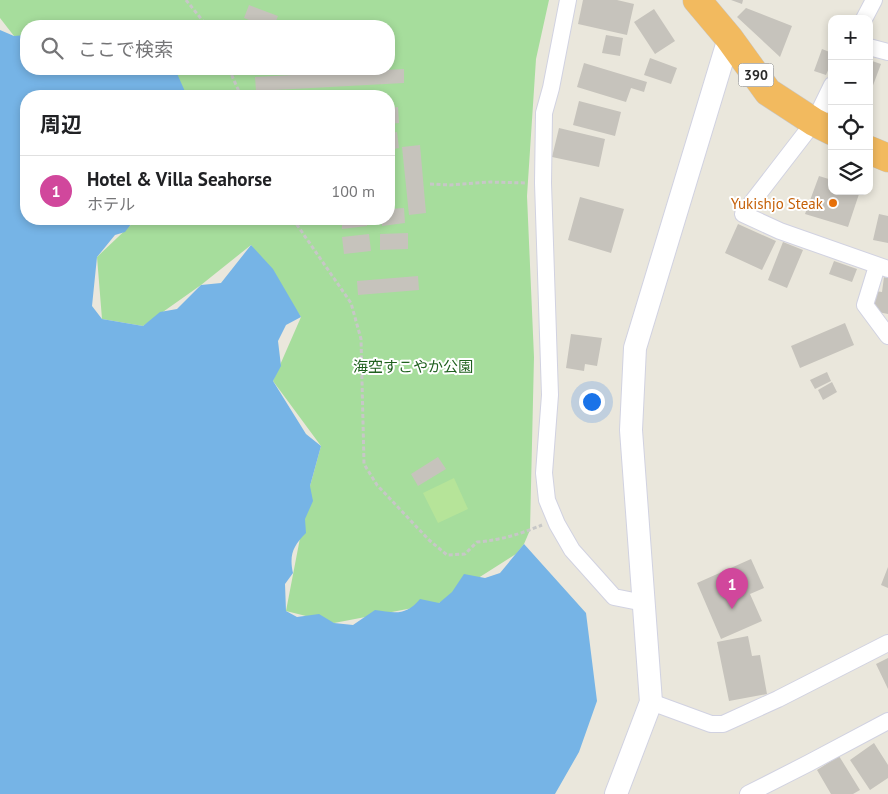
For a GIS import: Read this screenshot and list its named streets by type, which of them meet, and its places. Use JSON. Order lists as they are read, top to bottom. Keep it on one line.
{"streets":{"highway":["390"]},"parks":["海空すこやか公園"],"places":["Yukishjo Steak"],"page":{"map_buttons":["+","−"],"search":"ここで検索","heading":"周辺","list":[{"mark":"1","name":"Hotel & Villa Seahorse","note":"ホテル","value":"100 m"}],"pins":"1"}}
